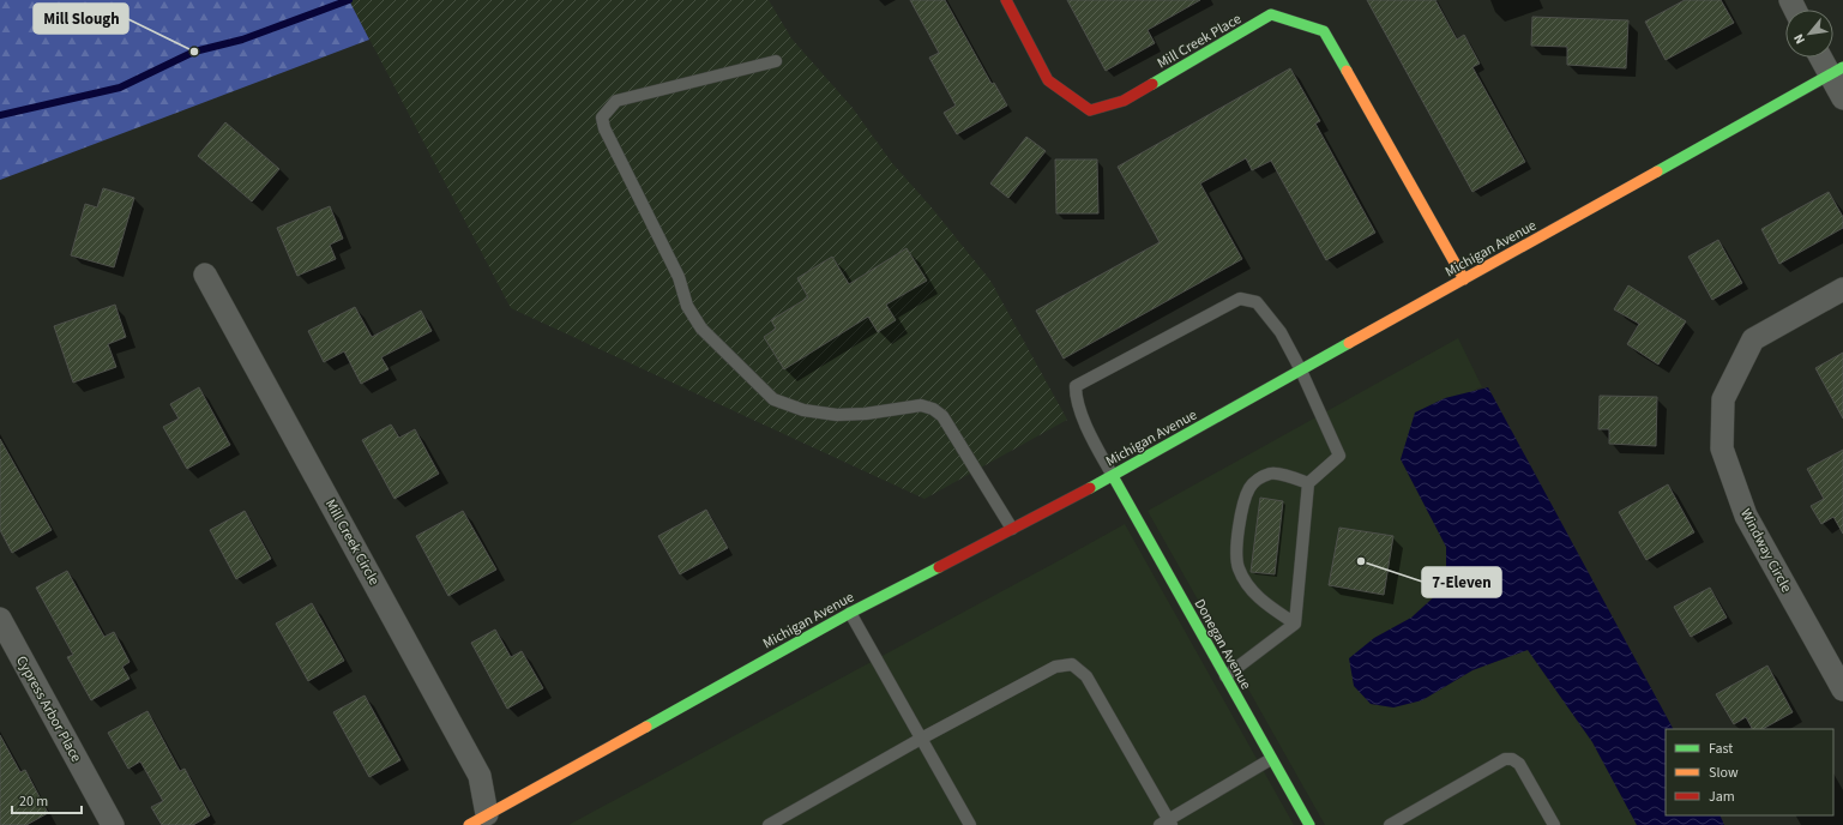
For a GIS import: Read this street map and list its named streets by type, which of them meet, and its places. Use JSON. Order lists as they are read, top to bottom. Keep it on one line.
{"streets":{"main road":["Mill Creek Place","Michigan Avenue","Donegan Avenue"],"street":["Mill Creek Circle","Windway Circle","Cypress Arbor Place"]},"crossings":[["Mill Creek Place","Michigan Avenue"],["Michigan Avenue","Mill Creek Circle"],["Michigan Avenue","Donegan Avenue"]],"places":["Mill Slough","7-Eleven"],"legend":["Fast","Slow","Jam"],"scale_bar":"20 m","north":"bottom left"}
